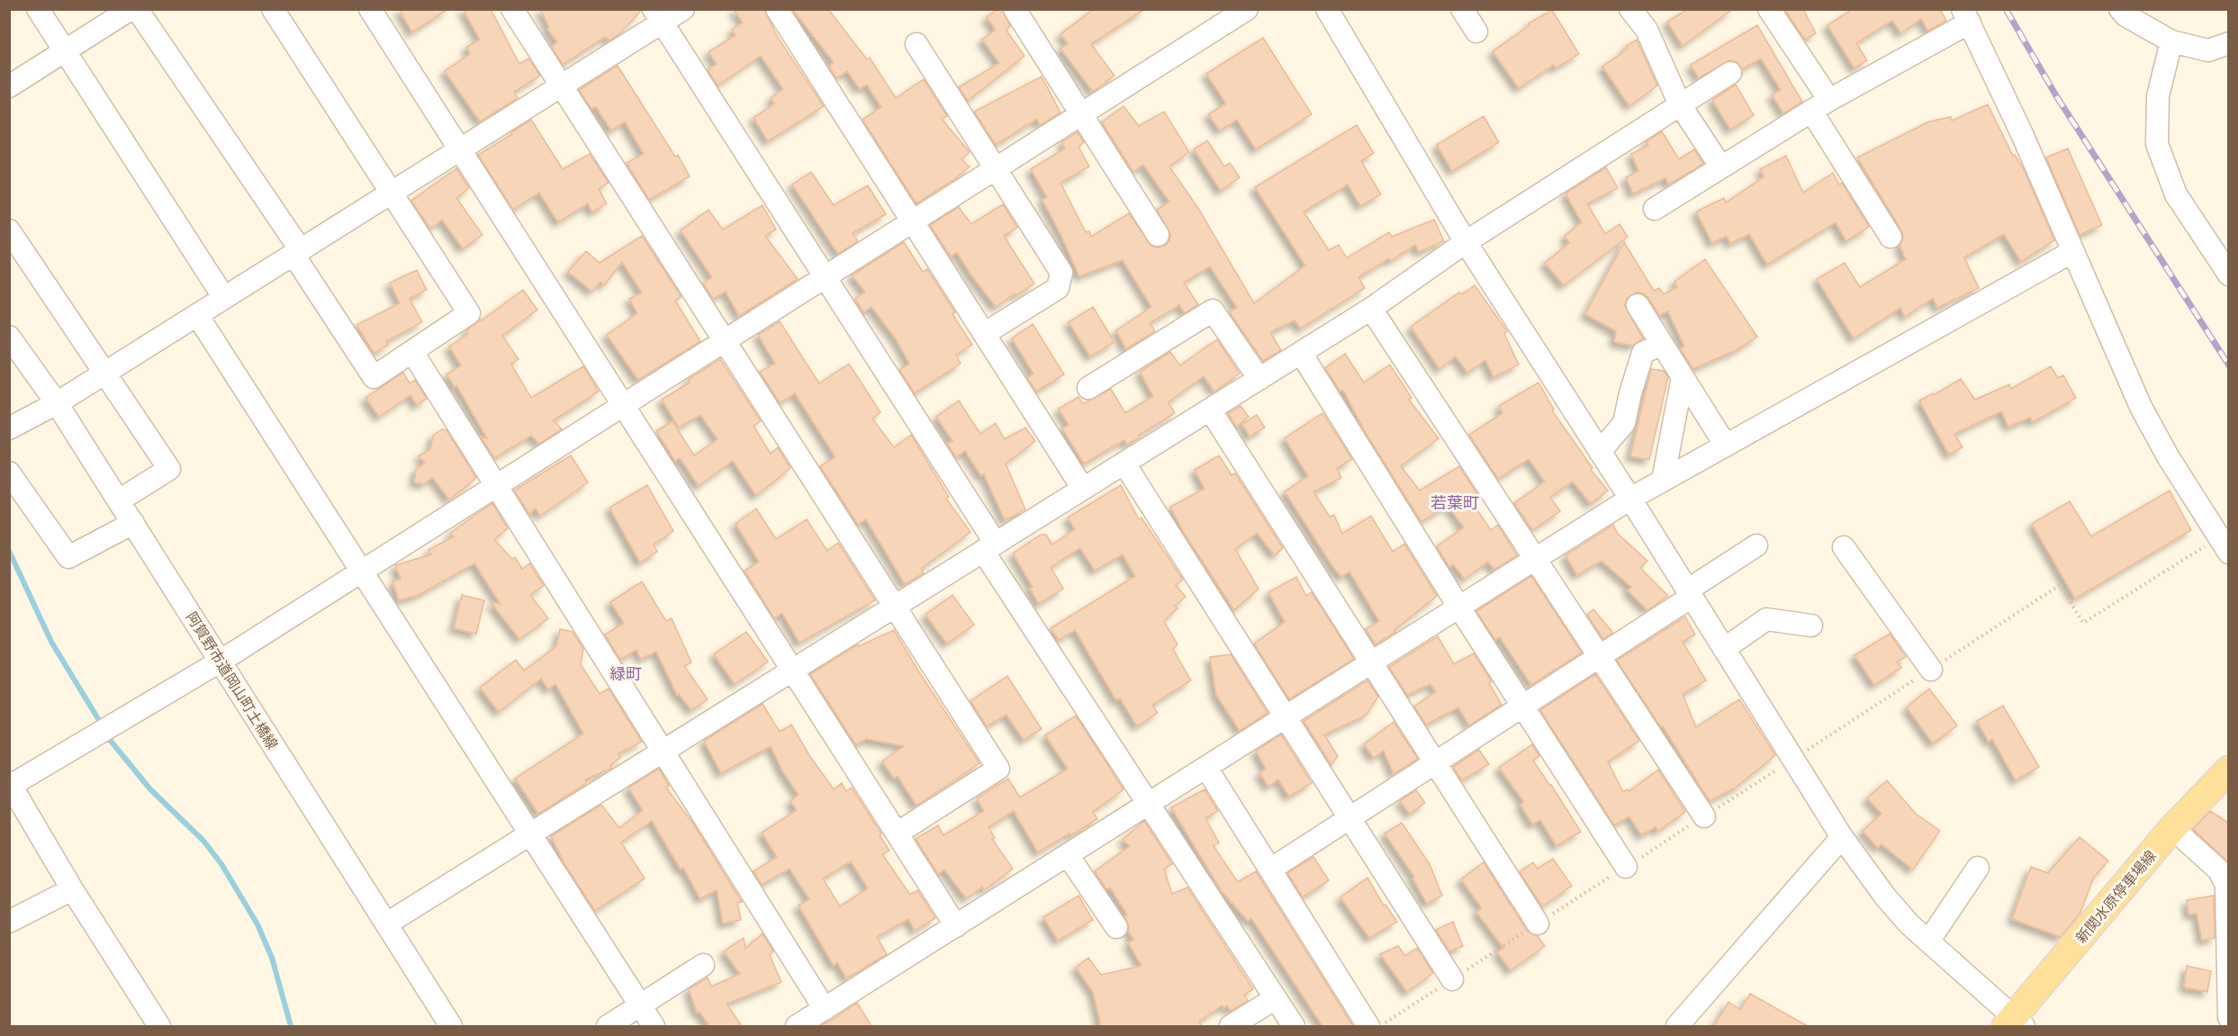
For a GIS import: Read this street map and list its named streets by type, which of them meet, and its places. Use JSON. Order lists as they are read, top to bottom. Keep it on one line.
{"streets":{"main road":["新関水原停車場線"],"street":["阿賀野市道岡山町土橋線"]},"districts":["若葉町","緑町"]}
